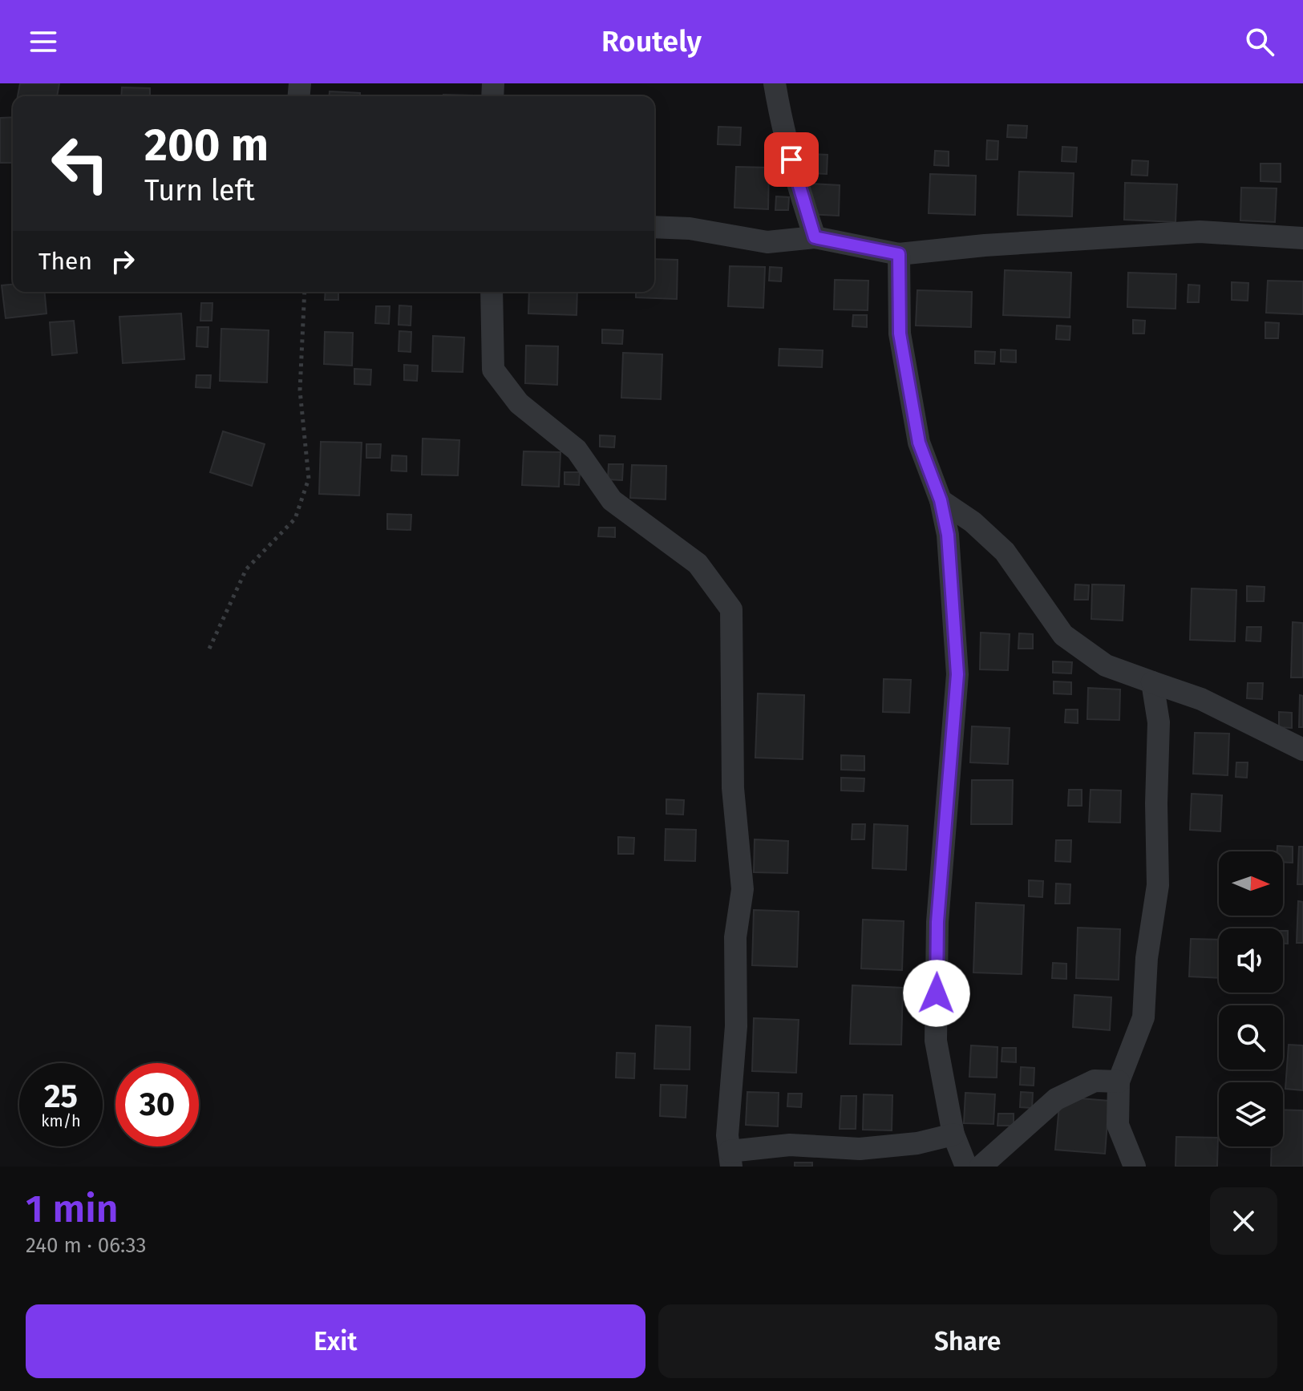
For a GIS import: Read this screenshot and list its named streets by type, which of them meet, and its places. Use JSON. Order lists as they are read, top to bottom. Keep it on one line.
{"north":"right","page":{"header":"Routely","turn":["200 m","Turn left"],"then":"Then","speed":"25 km/h","limit":"30","heading":["1 min","240 m · 06:33"],"buttons":["Exit","Share"]}}
